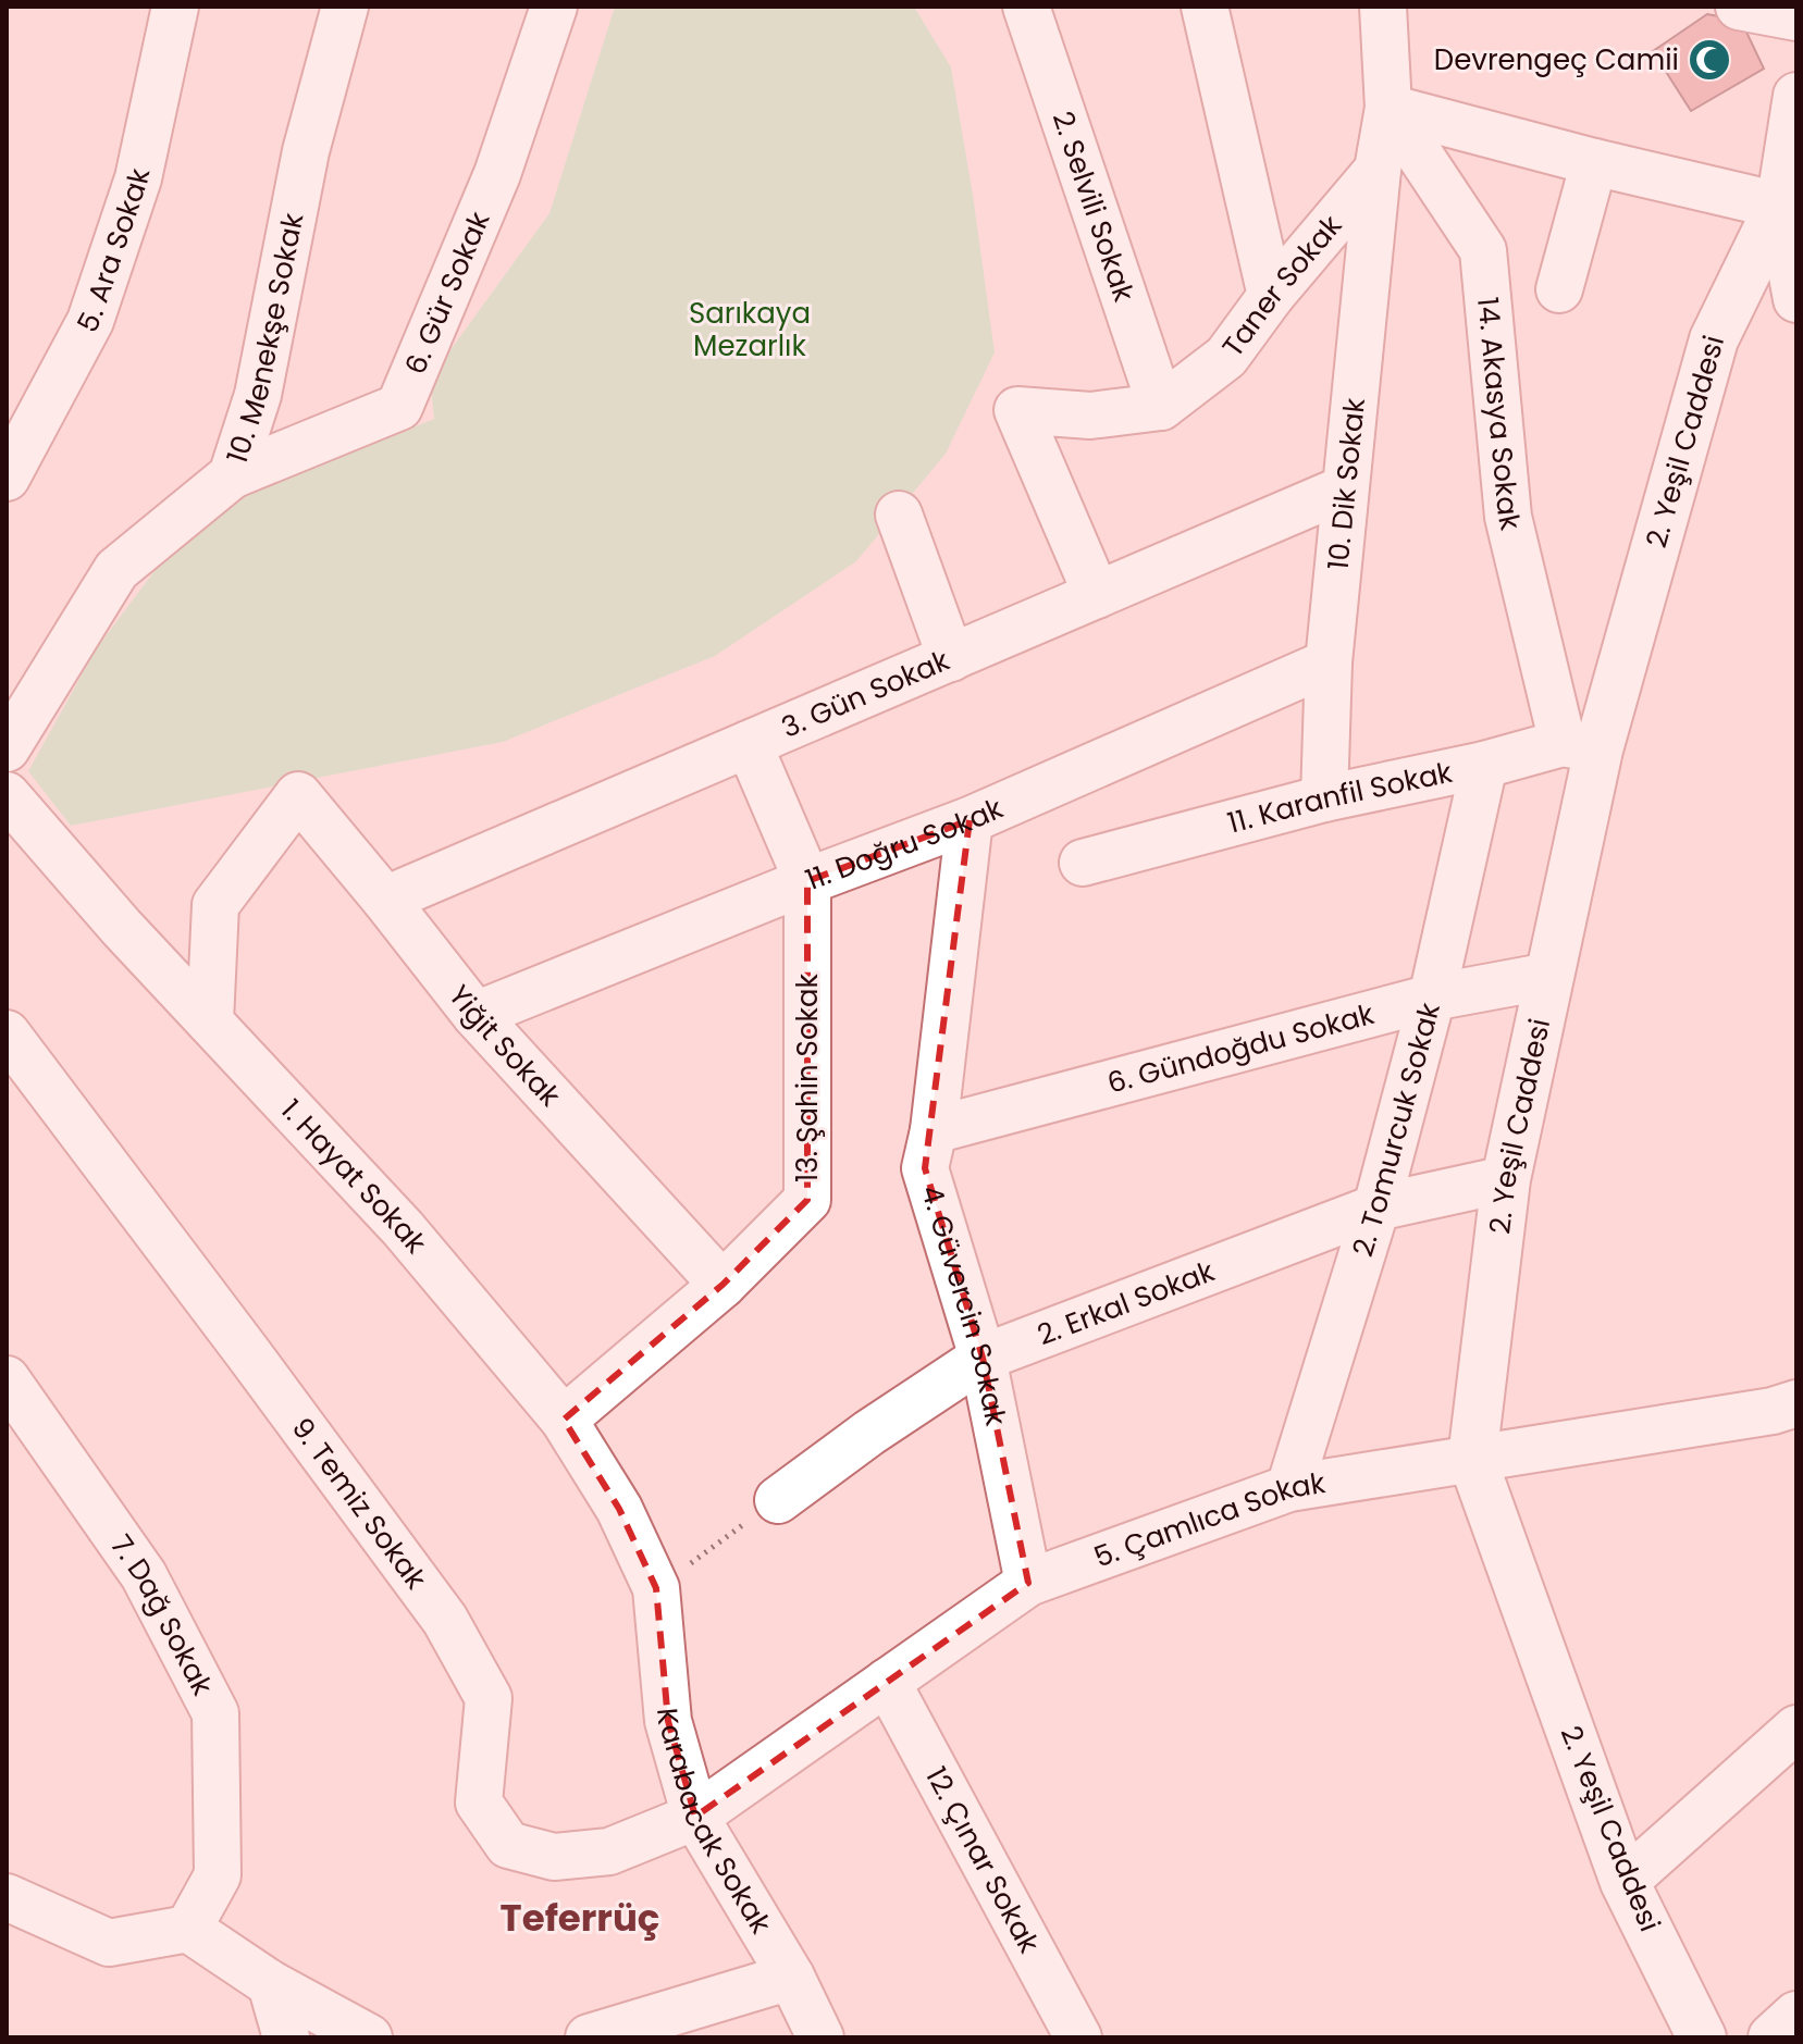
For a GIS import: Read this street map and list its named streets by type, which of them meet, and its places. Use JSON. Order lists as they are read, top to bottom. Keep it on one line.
{"streets":{"main road":["2. Yeşil Caddesi"],"street":["2. Selvili Sokak","5. Ara Sokak","Taner Sokak","6. Gür Sokak","10. Menekşe Sokak","14. Akasya Sokak","10. Dik Sokak","3. Gün Sokak","11. Karanfil Sokak","11. Doğru Sokak","Yiğit Sokak","6. Gündoğdu Sokak","13. Şahin Sokak","2. Tomurcuk Sokak","1. Hayat Sokak","2. Erkal Sokak","4. Güvercin Sokak","9. Temiz Sokak","5. Çamlıca Sokak","7. Dağ Sokak","Karabacak Sokak","12. Çınar Sokak"]},"crossings":[["2. Selvili Sokak","Taner Sokak"],["Taner Sokak","10. Dik Sokak"],["6. Gür Sokak","10. Menekşe Sokak"],["14. Akasya Sokak","2. Yeşil Caddesi"],["14. Akasya Sokak","11. Karanfil Sokak"],["2. Yeşil Caddesi","11. Karanfil Sokak"],["2. Yeşil Caddesi","6. Gündoğdu Sokak"],["2. Yeşil Caddesi","2. Erkal Sokak"],["2. Yeşil Caddesi","5. Çamlıca Sokak"],["10. Dik Sokak","3. Gün Sokak"],["10. Dik Sokak","11. Karanfil Sokak"],["10. Dik Sokak","11. Doğru Sokak"],["3. Gün Sokak","Yiğit Sokak"],["3. Gün Sokak","13. Şahin Sokak"],["11. Karanfil Sokak","2. Tomurcuk Sokak"],["11. Doğru Sokak","Yiğit Sokak"],["11. Doğru Sokak","13. Şahin Sokak"],["11. Doğru Sokak","4. Güvercin Sokak"],["Yiğit Sokak","13. Şahin Sokak"],["Yiğit Sokak","1. Hayat Sokak"],["6. Gündoğdu Sokak","2. Tomurcuk Sokak"],["6. Gündoğdu Sokak","4. Güvercin Sokak"],["13. Şahin Sokak","1. Hayat Sokak"],["2. Tomurcuk Sokak","2. Erkal Sokak"],["2. Tomurcuk Sokak","5. Çamlıca Sokak"],["1. Hayat Sokak","Karabacak Sokak"],["2. Erkal Sokak","4. Güvercin Sokak"],["4. Güvercin Sokak","5. Çamlıca Sokak"],["9. Temiz Sokak","5. Çamlıca Sokak"],["9. Temiz Sokak","Karabacak Sokak"],["5. Çamlıca Sokak","Karabacak Sokak"],["5. Çamlıca Sokak","12. Çınar Sokak"]],"districts":["Teferrüç"],"parks":["Sarıkaya Mezarlık"],"places":{"mosque":["Devrengeç Camii"]}}
